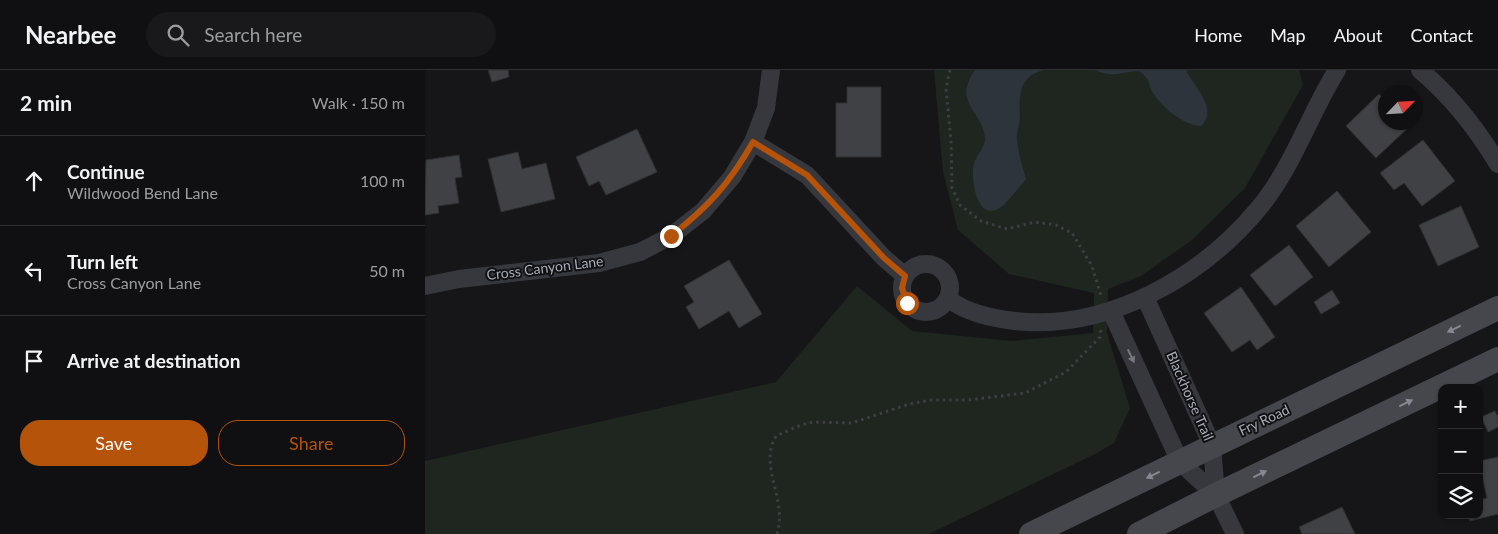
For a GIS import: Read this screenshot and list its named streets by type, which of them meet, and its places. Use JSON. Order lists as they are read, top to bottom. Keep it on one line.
{"streets":{"main road":["Fry Road"],"street":["Cross Canyon Lane","Blackhorse Trail"]},"crossings":[["Blackhorse Trail","Fry Road"]],"north":"top right","page":{"header":"Nearbee","search":"Search here","nav":["Home","Map","About","Contact"],"heading":["2 min","Walk · 150 m"],"list":[["Continue","Wildwood Bend Lane","100 m"],["Turn left","Cross Canyon Lane","50 m"],"Arrive at destination"],"map_buttons":["+","−"],"buttons":["Save","Share"]}}
